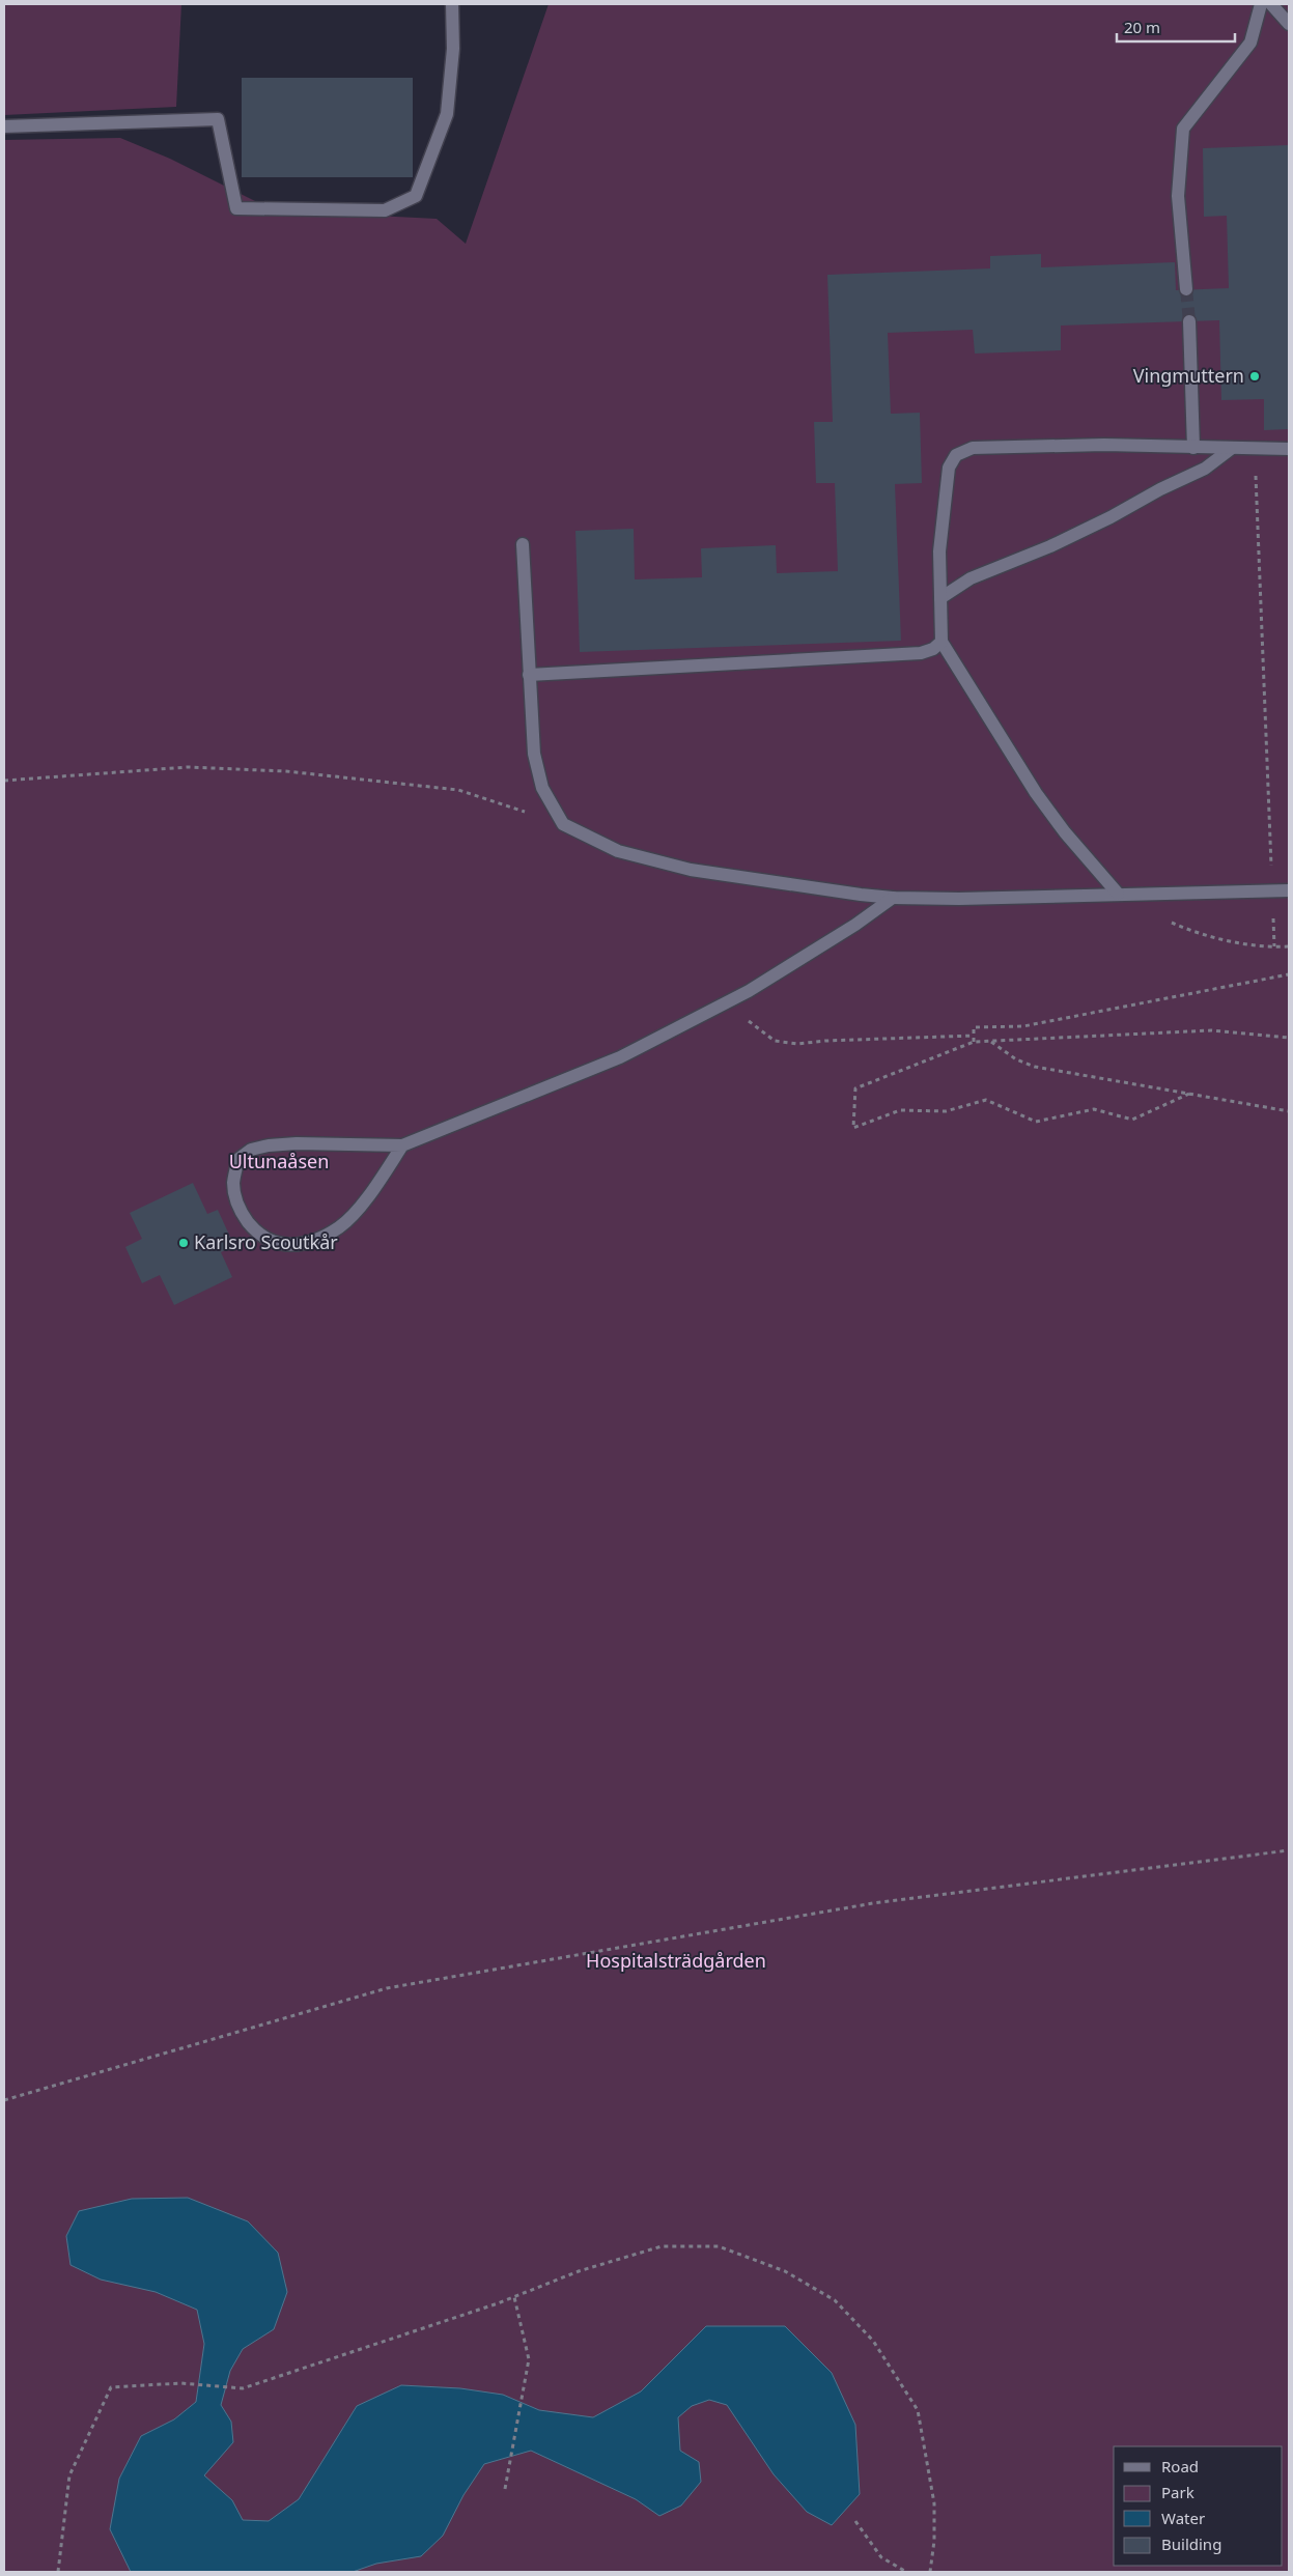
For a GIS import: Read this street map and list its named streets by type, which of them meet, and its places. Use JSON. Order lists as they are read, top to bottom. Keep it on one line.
{"parks":["Ultunaåsen","Hospitalsträdgården"],"places":["Vingmuttern","Karlsro Scoutkår"],"legend":["Road","Park","Water","Building"],"scale_bar":"20 m"}
